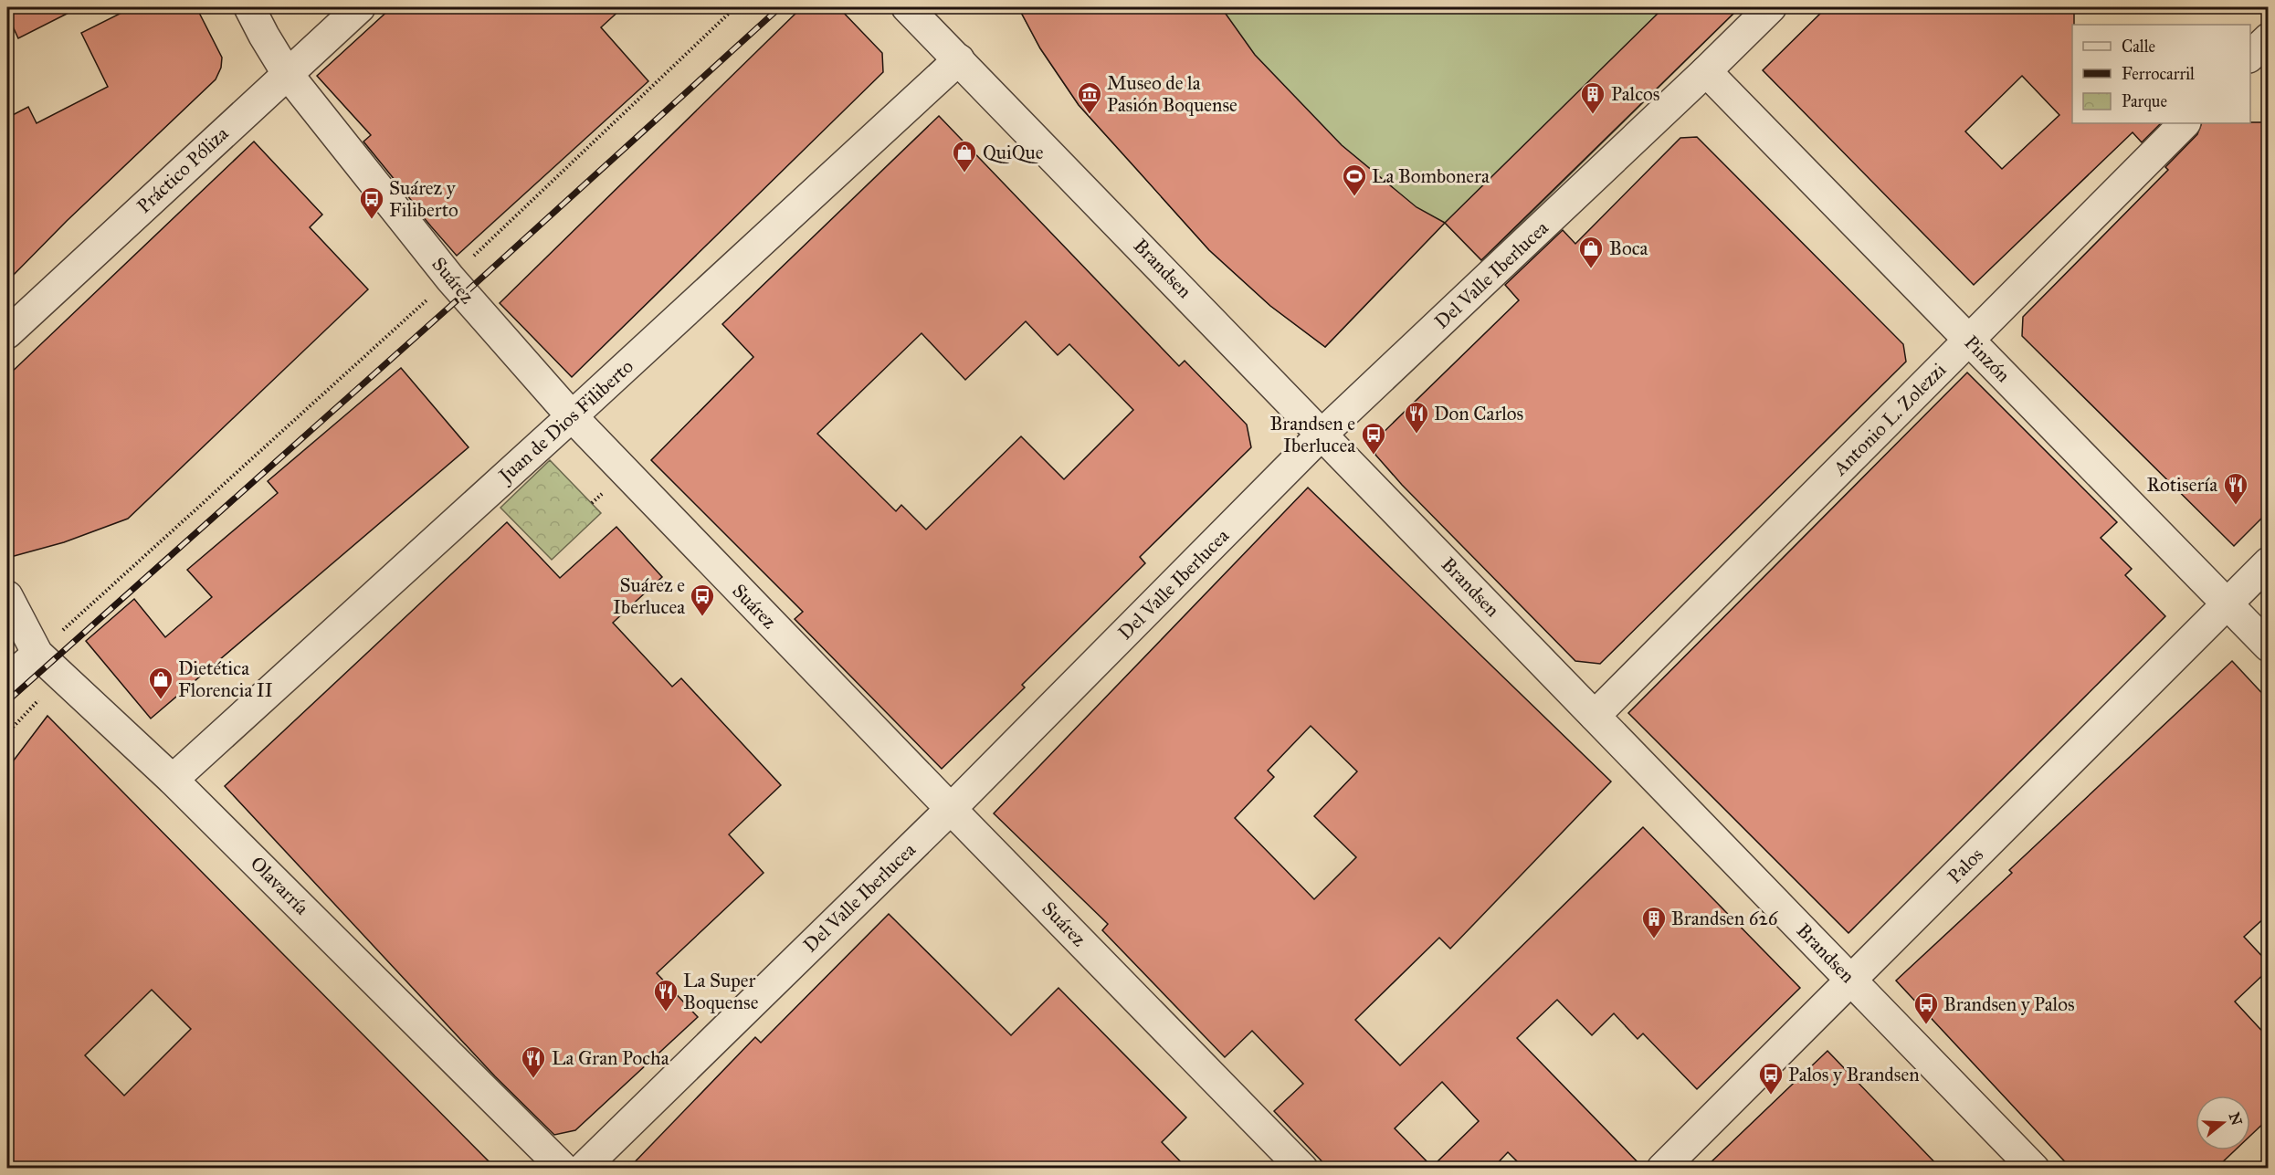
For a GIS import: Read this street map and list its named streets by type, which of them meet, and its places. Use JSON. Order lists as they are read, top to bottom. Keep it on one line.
{"streets":{"street":["Práctico Póliza","Brandsen","Del Valle Iberlucea","Suárez","Pinzón","Antonio L. Zolezzi","Juan de Dios Filiberto","Palos","Olavarría"]},"crossings":[["Práctico Póliza","Suárez"],["Brandsen","Del Valle Iberlucea"],["Brandsen","Antonio L. Zolezzi"],["Brandsen","Juan de Dios Filiberto"],["Brandsen","Palos"],["Del Valle Iberlucea","Suárez"],["Del Valle Iberlucea","Pinzón"],["Suárez","Juan de Dios Filiberto"],["Pinzón","Antonio L. Zolezzi"],["Pinzón","Palos"],["Juan de Dios Filiberto","Olavarría"]],"places":{"museum":["Museo de la Pasión Boquense"],"building":["Palcos","Brandsen 626"],"shop":["QuiQue","Boca","Dietética Florencia II"],"sports":["La Bombonera"],"bus stop":["Suárez y Filiberto","Brandsen e Iberlucea","Suárez e Iberlucea","Brandsen y Palos","Palos y Brandsen"],"restaurant":["Don Carlos","Rotisería","La Super Boquense","La Gran Pocha"]},"legend":["Calle","Ferrocarril","Parque"],"north":"right"}
